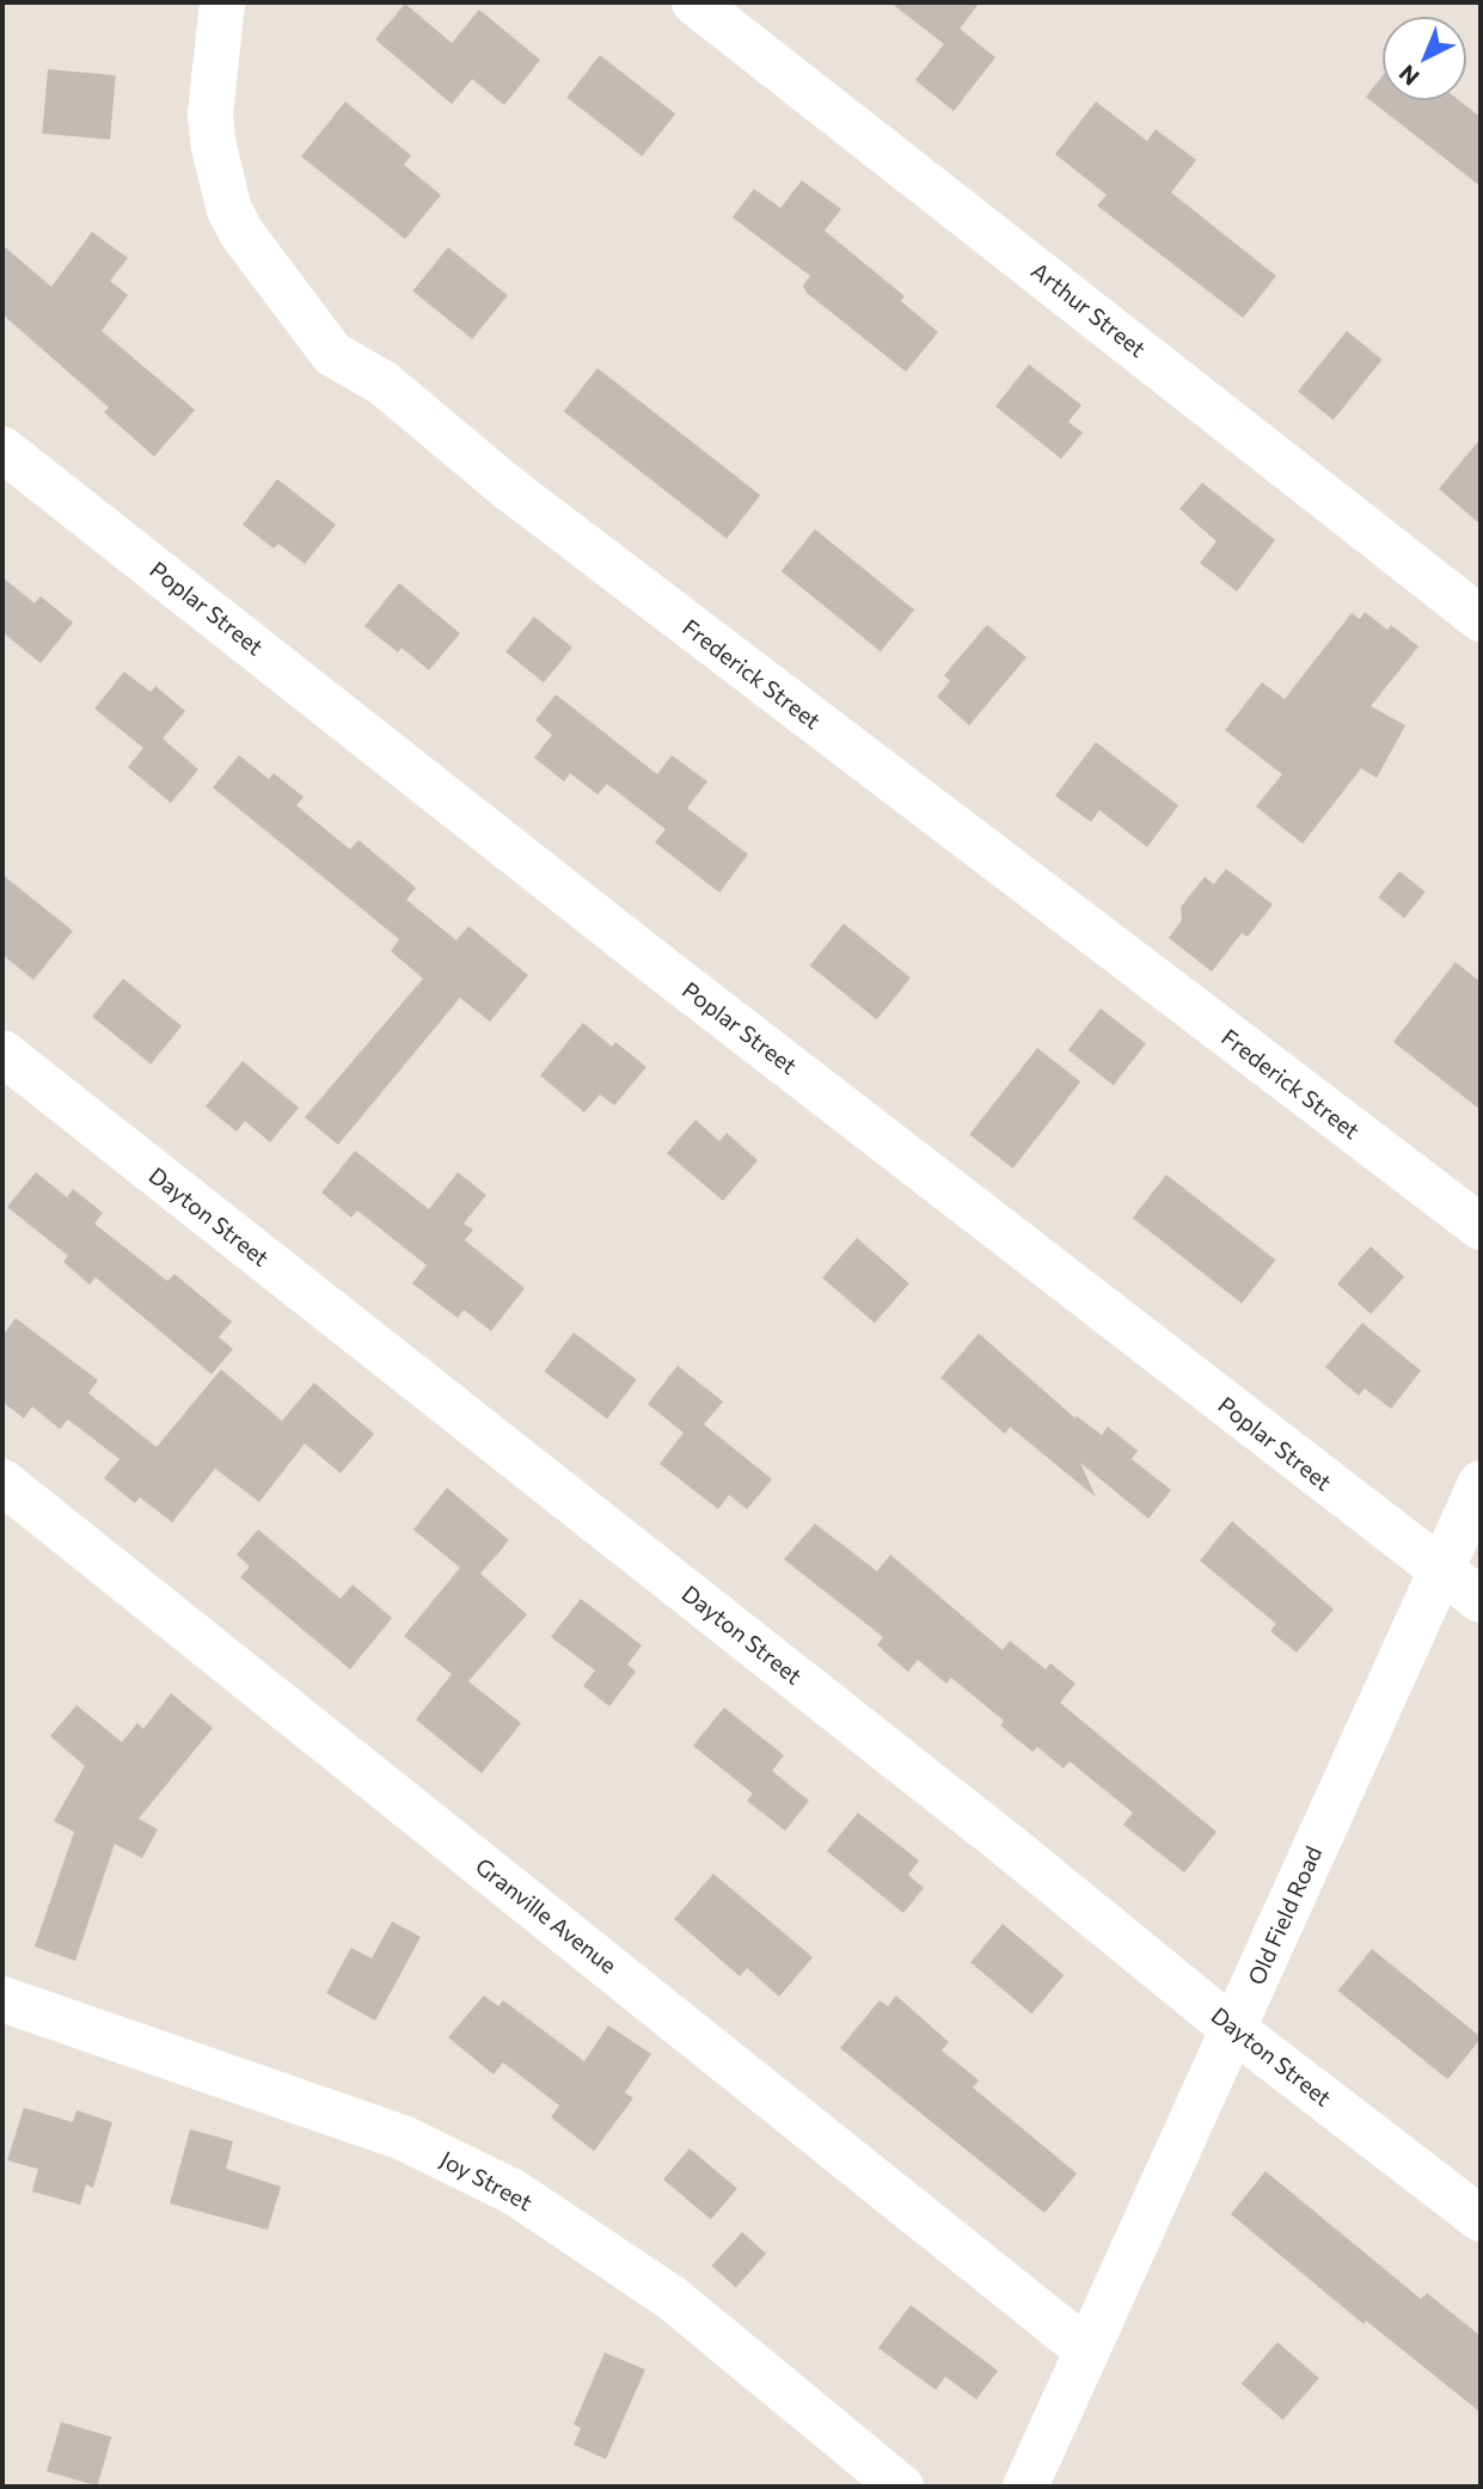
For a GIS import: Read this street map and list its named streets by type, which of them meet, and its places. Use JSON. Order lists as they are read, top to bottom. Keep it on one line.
{"streets":{"street":["Arthur Street","Poplar Street","Frederick Street","Dayton Street","Granville Avenue","Old Field Road","Joy Street"]},"crossings":[["Poplar Street","Old Field Road"],["Dayton Street","Old Field Road"],["Granville Avenue","Old Field Road"]],"north":"bottom left"}
